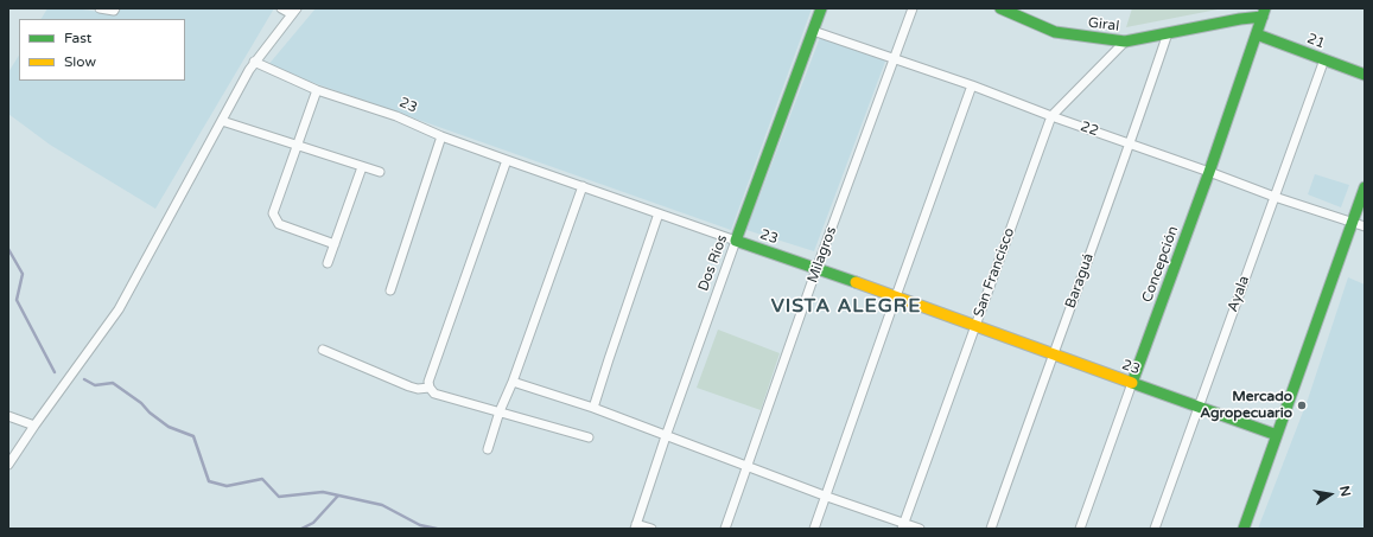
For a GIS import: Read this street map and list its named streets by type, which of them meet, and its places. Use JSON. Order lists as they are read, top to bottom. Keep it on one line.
{"streets":{"street":["Giral","21","23","22","Milagros","Dos Ríos","Concepción","San Francisco","Baraguá","Ayala"]},"crossings":[["Giral","Concepción"],["Giral","San Francisco"],["Giral","Baraguá"],["21","Concepción"],["21","Ayala"],["23","Milagros"],["23","Dos Ríos"],["23","Concepción"],["23","San Francisco"],["23","Baraguá"],["23","Ayala"],["22","Milagros"],["22","Dos Ríos"],["22","Concepción"],["22","San Francisco"],["22","Baraguá"],["22","Ayala"]],"districts":["VISTA ALEGRE"],"places":["Mercado Agropecuario"],"legend":["Fast","Slow"],"north":"right"}
